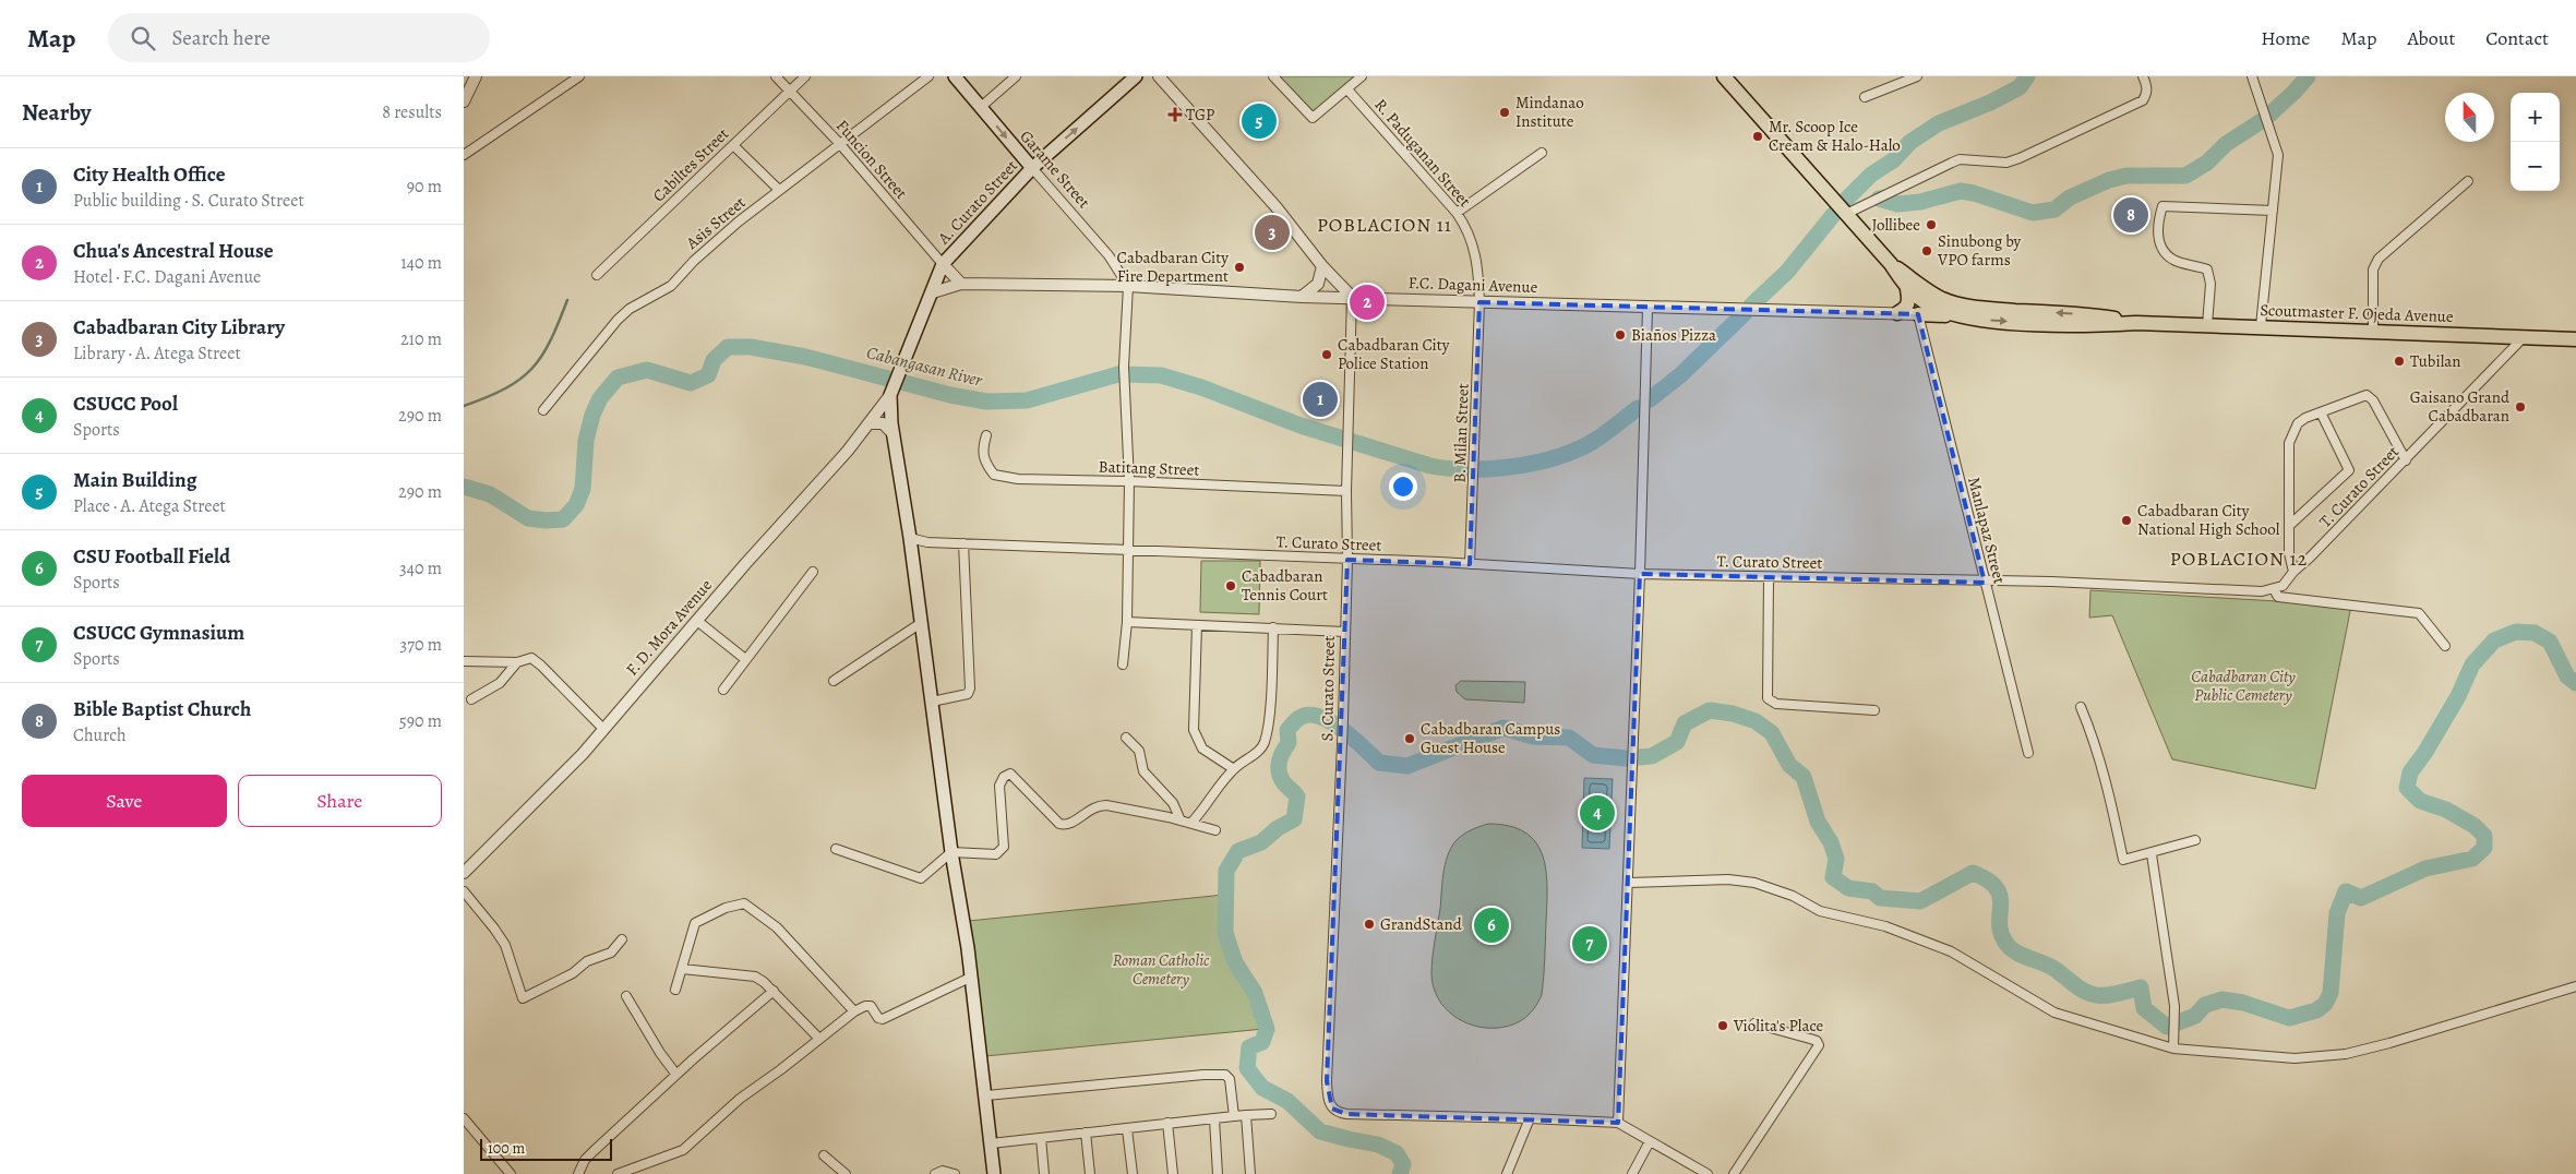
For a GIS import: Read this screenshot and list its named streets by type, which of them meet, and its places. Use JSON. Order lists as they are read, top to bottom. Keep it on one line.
{"streets":{"highway":["Scoutmaster F. Ojeda Avenue"],"main road":["Garame Street","A. Curato Street"],"street":["R. Paduganan Street","Funcion Street","Cabiltes Street","Asis Street","F.C. Dagani Avenue","B. Milan Street","Batitang Street","T. Curato Street","Manlapaz Street","F. D. Mora Avenue","S. Curato Street"]},"crossings":[["R. Paduganan Street","F.C. Dagani Avenue"],["R. Paduganan Street","B. Milan Street"],["Funcion Street","Cabiltes Street"],["Funcion Street","A. Curato Street"],["Funcion Street","Asis Street"],["Garame Street","A. Curato Street"],["Garame Street","F.C. Dagani Avenue"],["F.C. Dagani Avenue","B. Milan Street"],["F.C. Dagani Avenue","Manlapaz Street"],["F.C. Dagani Avenue","S. Curato Street"],["Scoutmaster F. Ojeda Avenue","T. Curato Street"],["B. Milan Street","T. Curato Street"],["Batitang Street","S. Curato Street"],["T. Curato Street","Manlapaz Street"],["T. Curato Street","S. Curato Street"]],"one_way":["A. Curato Street"],"districts":["POBLACION 11","POBLACION 12"],"water":["Cabangasan River"],"parks":["Cabadbaran City Public Cemetery","Roman Catholic Cemetery"],"places":{"other":["Mindanao Institute","Mr. Scoop Ice Cream & Halo-Halo","Jollibee","Sinubong by VPO farms","Cabadbaran City Fire Department","Biaños Pizza","Cabadbaran City Police Station","Tubilan","Gaisano Grand Cabadbaran","Cabadbaran City National High School","Cabadbaran Tennis Court","Cabadbaran Campus Guest House","GrandStand","Violita's Place"],"health":["TGP"]},"scale_bar":"100 m","north":"top","page":{"header":"Map","search":"Search here","nav":["Home","Map","About","Contact"],"heading":["Nearby","8 results"],"map_buttons":["+","−"],"pins":["5","8","3","2","1","4","6","7"],"list":[{"mark":"1","name":"City Health Office","note":"Public building · S. Curato Street","value":"90 m"},{"mark":"2","name":"Chua's Ancestral House","note":"Hotel · F.C. Dagani Avenue","value":"140 m"},{"mark":"3","name":"Cabadbaran City Library","note":"Library · A. Atega Street","value":"210 m"},{"mark":"4","name":"CSUCC Pool","note":"Sports","value":"290 m"},{"mark":"5","name":"Main Building","note":"Place · A. Atega Street","value":"290 m"},{"mark":"6","name":"CSU Football Field","note":"Sports","value":"340 m"},{"mark":"7","name":"CSUCC Gymnasium","note":"Sports","value":"370 m"},{"mark":"8","name":"Bible Baptist Church","note":"Church","value":"590 m"}],"buttons":["Save","Share"],"scale":"100 m"}}
